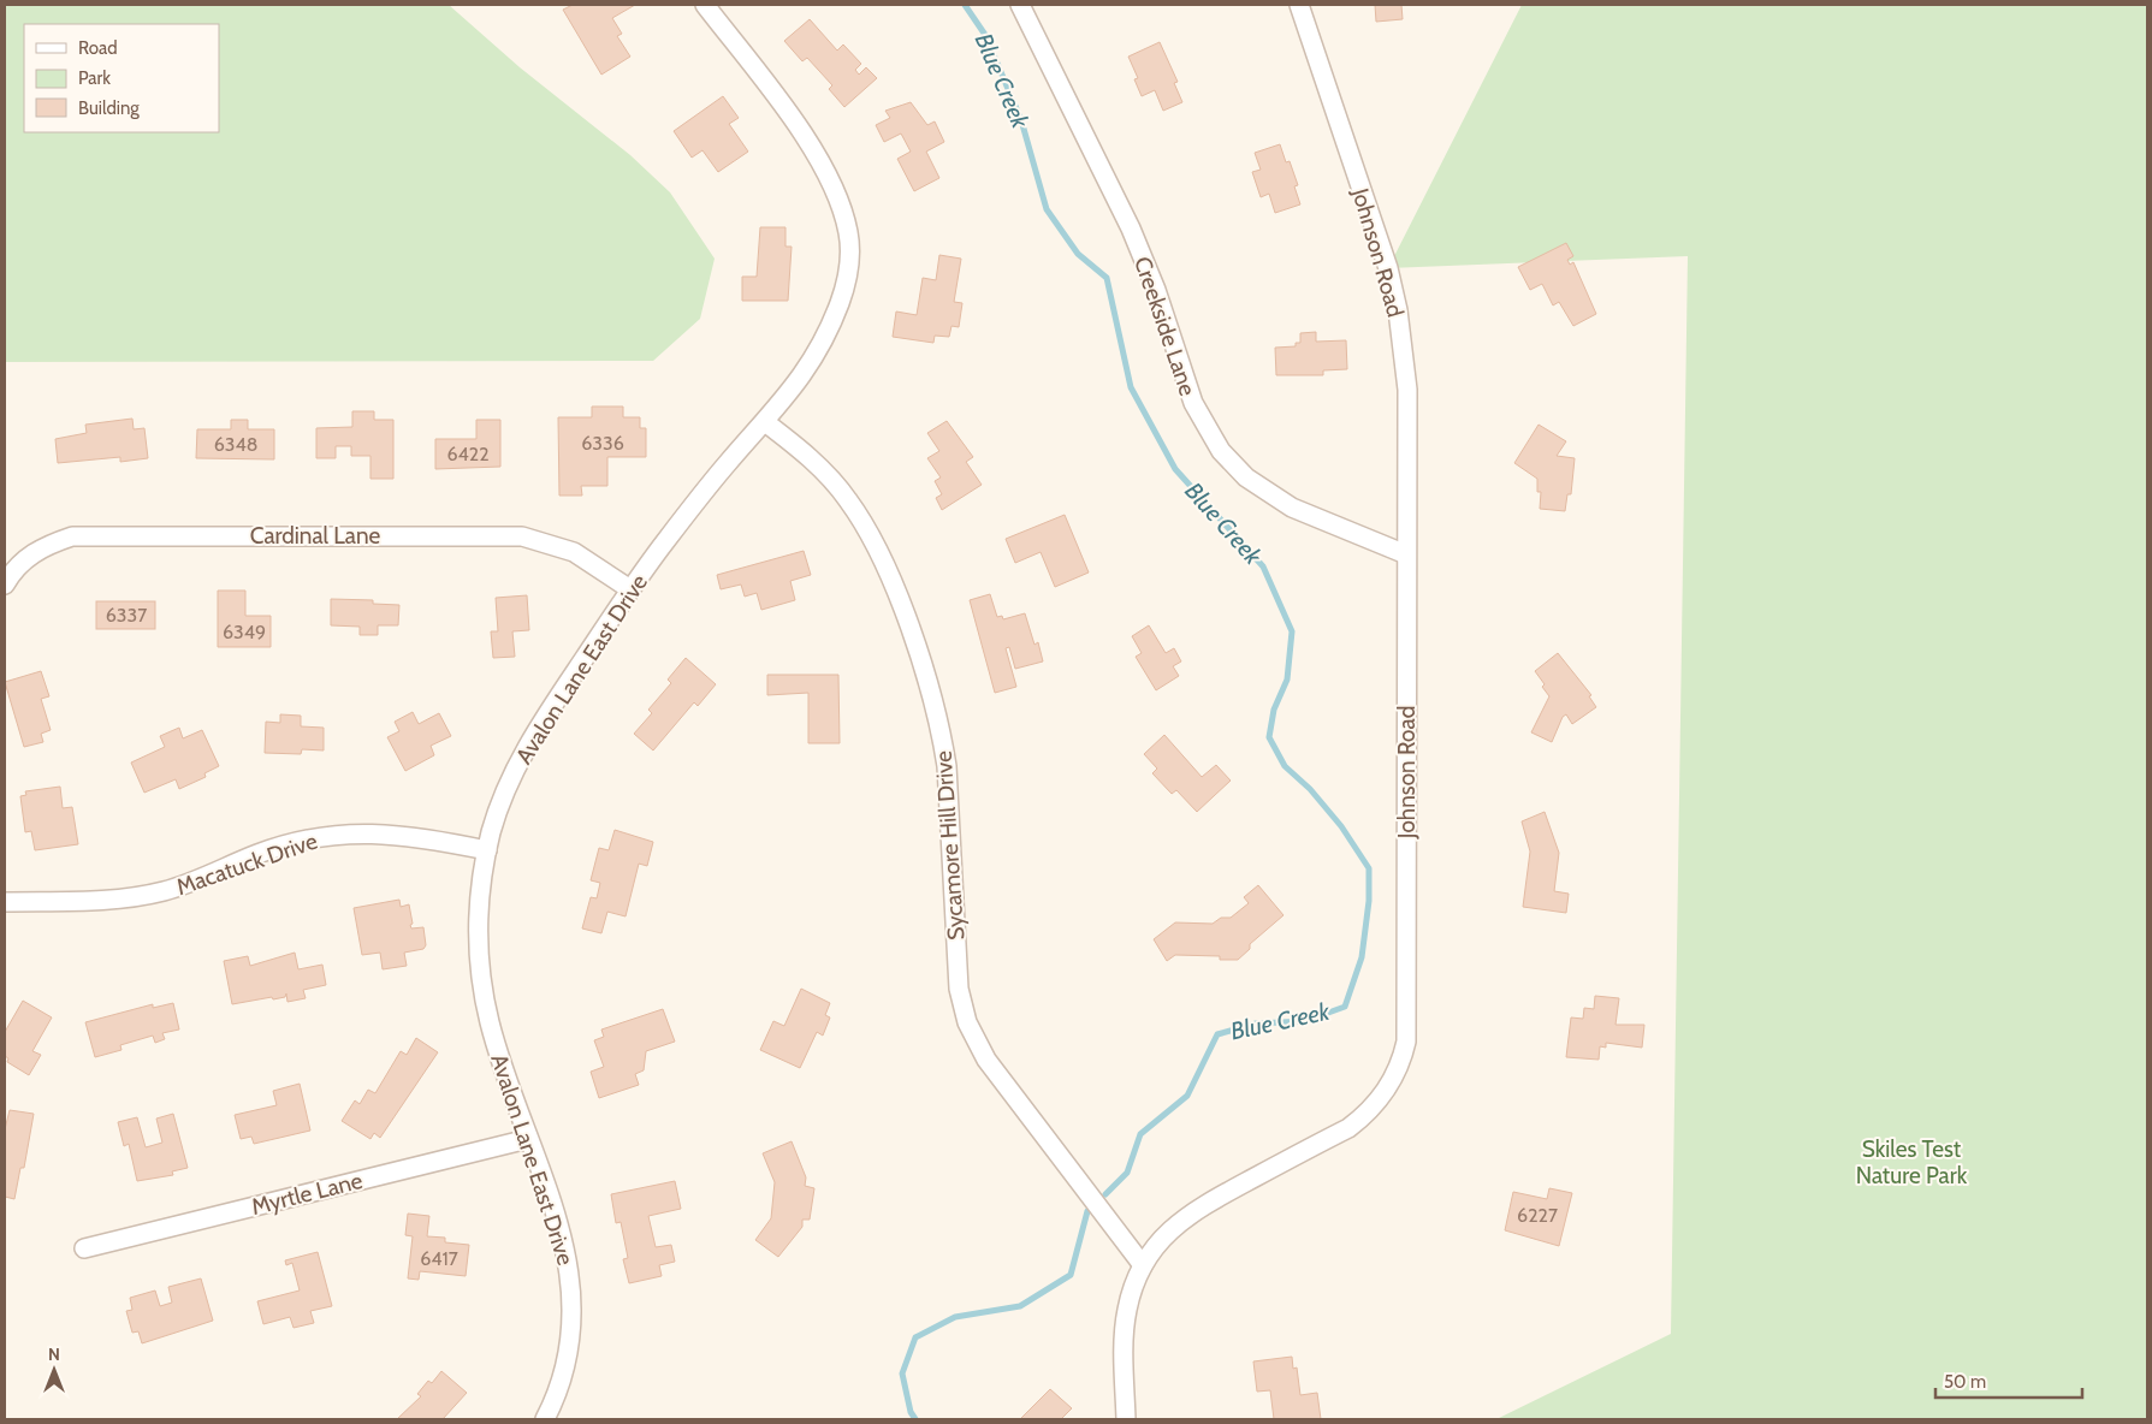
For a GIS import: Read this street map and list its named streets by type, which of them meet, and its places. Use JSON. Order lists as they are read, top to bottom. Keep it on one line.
{"streets":{"street":["Johnson Road","Creekside Lane","Cardinal Lane","Avalon Lane East Drive","Sycamore Hill Drive","Macatuck Drive","Myrtle Lane"]},"crossings":[["Johnson Road","Creekside Lane"],["Johnson Road","Sycamore Hill Drive"],["Cardinal Lane","Avalon Lane East Drive"],["Avalon Lane East Drive","Sycamore Hill Drive"],["Avalon Lane East Drive","Macatuck Drive"],["Avalon Lane East Drive","Myrtle Lane"]],"water":["Blue Creek"],"parks":["Skiles Test Nature Park"],"house_numbers":["6336","6348","6422","6337","6349","6227","6417"],"legend":["Road","Park","Building"],"scale_bar":"50 m","north":"top"}
